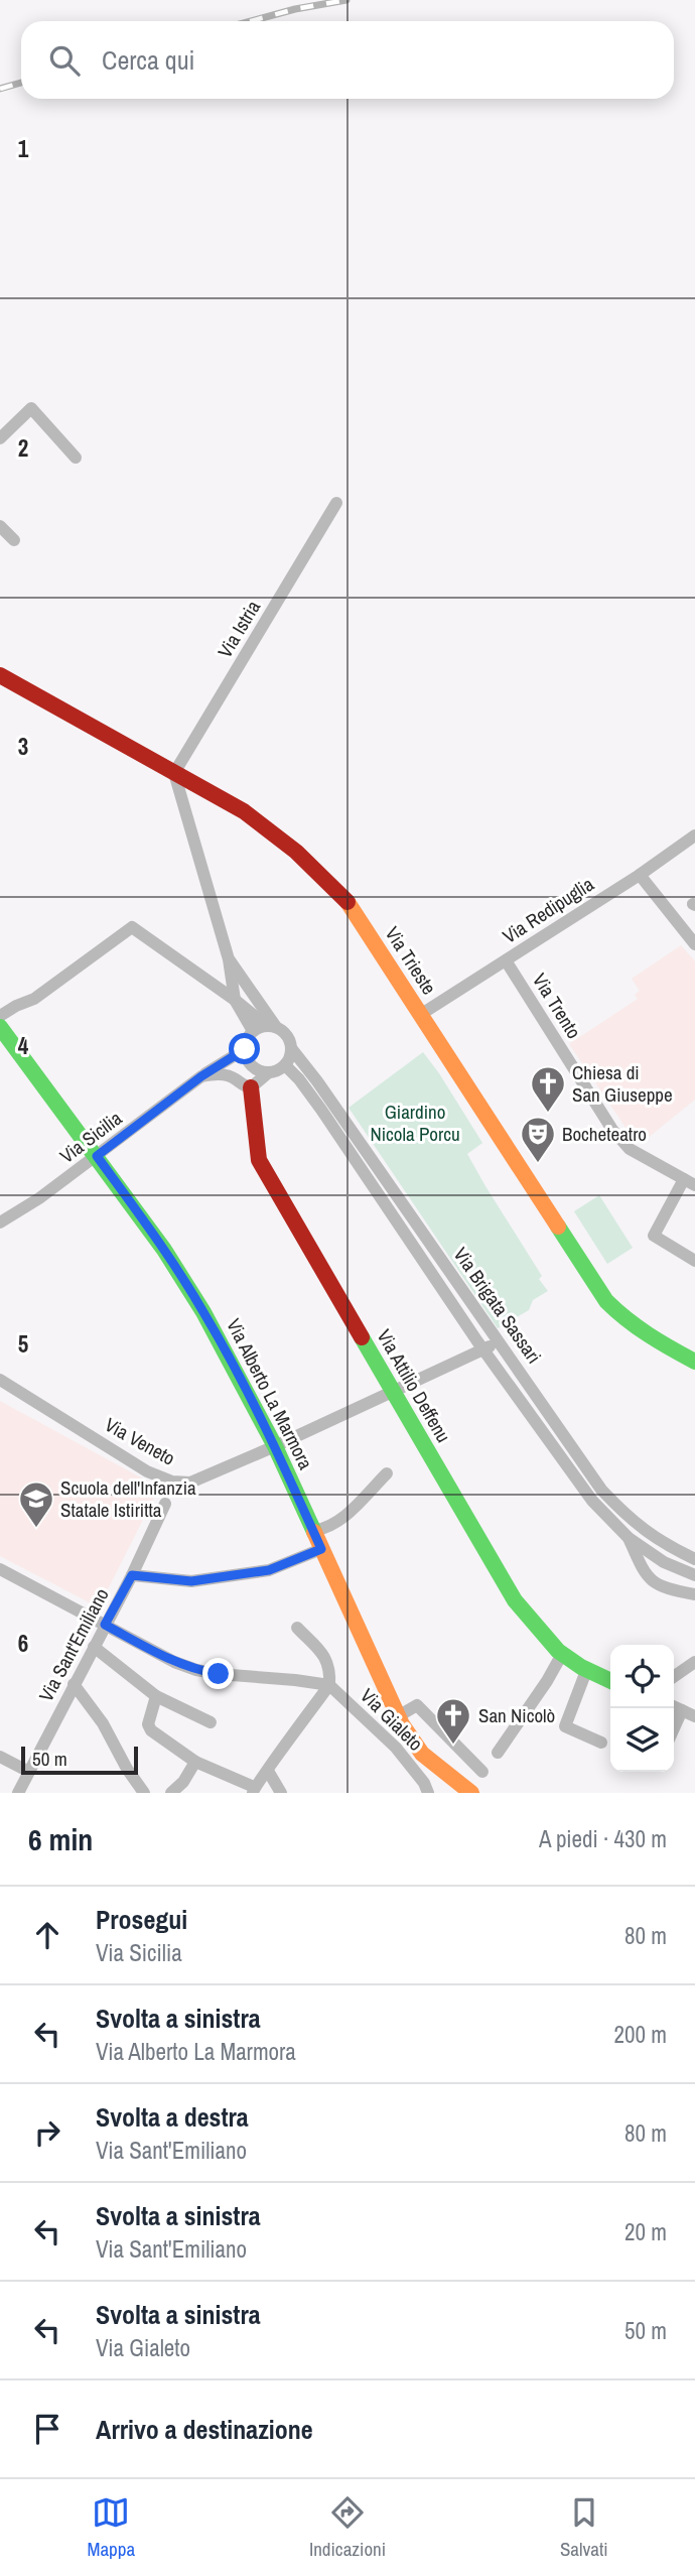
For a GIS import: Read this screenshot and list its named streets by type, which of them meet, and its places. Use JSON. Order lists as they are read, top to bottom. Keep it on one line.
{"streets":{"street":["Via Istria","Via Redipuglia","Via Trieste","Via Trento","Via Sicilia","Via Brigata Sassari","Via Attilio Deffenu","Via Alberto La Marmora","Via Veneto","Via Sant'Emiliano","Via Gialeto"]},"crossings":[["Via Istria","Via Trieste"],["Via Redipuglia","Via Trieste"],["Via Redipuglia","Via Trento"],["Via Sicilia","Via Brigata Sassari"],["Via Sicilia","Via Alberto La Marmora"],["Via Brigata Sassari","Via Veneto"],["Via Attilio Deffenu","Via Veneto"],["Via Alberto La Marmora","Via Veneto"],["Via Alberto La Marmora","Via Sant'Emiliano"],["Via Alberto La Marmora","Via Gialeto"]],"parks":["Giardino Nicola Porcu"],"places":{"church":["Chiesa di San Giuseppe","San Nicolò"],"theatre":["Bocheteatro"],"school or university":["Scuola dell'Infanzia Statale Istiritta"]},"scale_bar":"50 m","page":{"search":"Cerca qui","scale":"50 m","heading":["6 min","A piedi · 430 m"],"list":[["Prosegui","Via Sicilia","80 m"],["Svolta a sinistra","Via Alberto La Marmora","200 m"],["Svolta a destra","Via Sant'Emiliano","80 m"],["Svolta a sinistra","Via Sant'Emiliano","20 m"],["Svolta a sinistra","Via Gialeto","50 m"],"Arrivo a destinazione"],"nav":["Mappa","Indicazioni","Salvati"]},"grid":{"rows":["1","2","3","4","5","6"]}}
